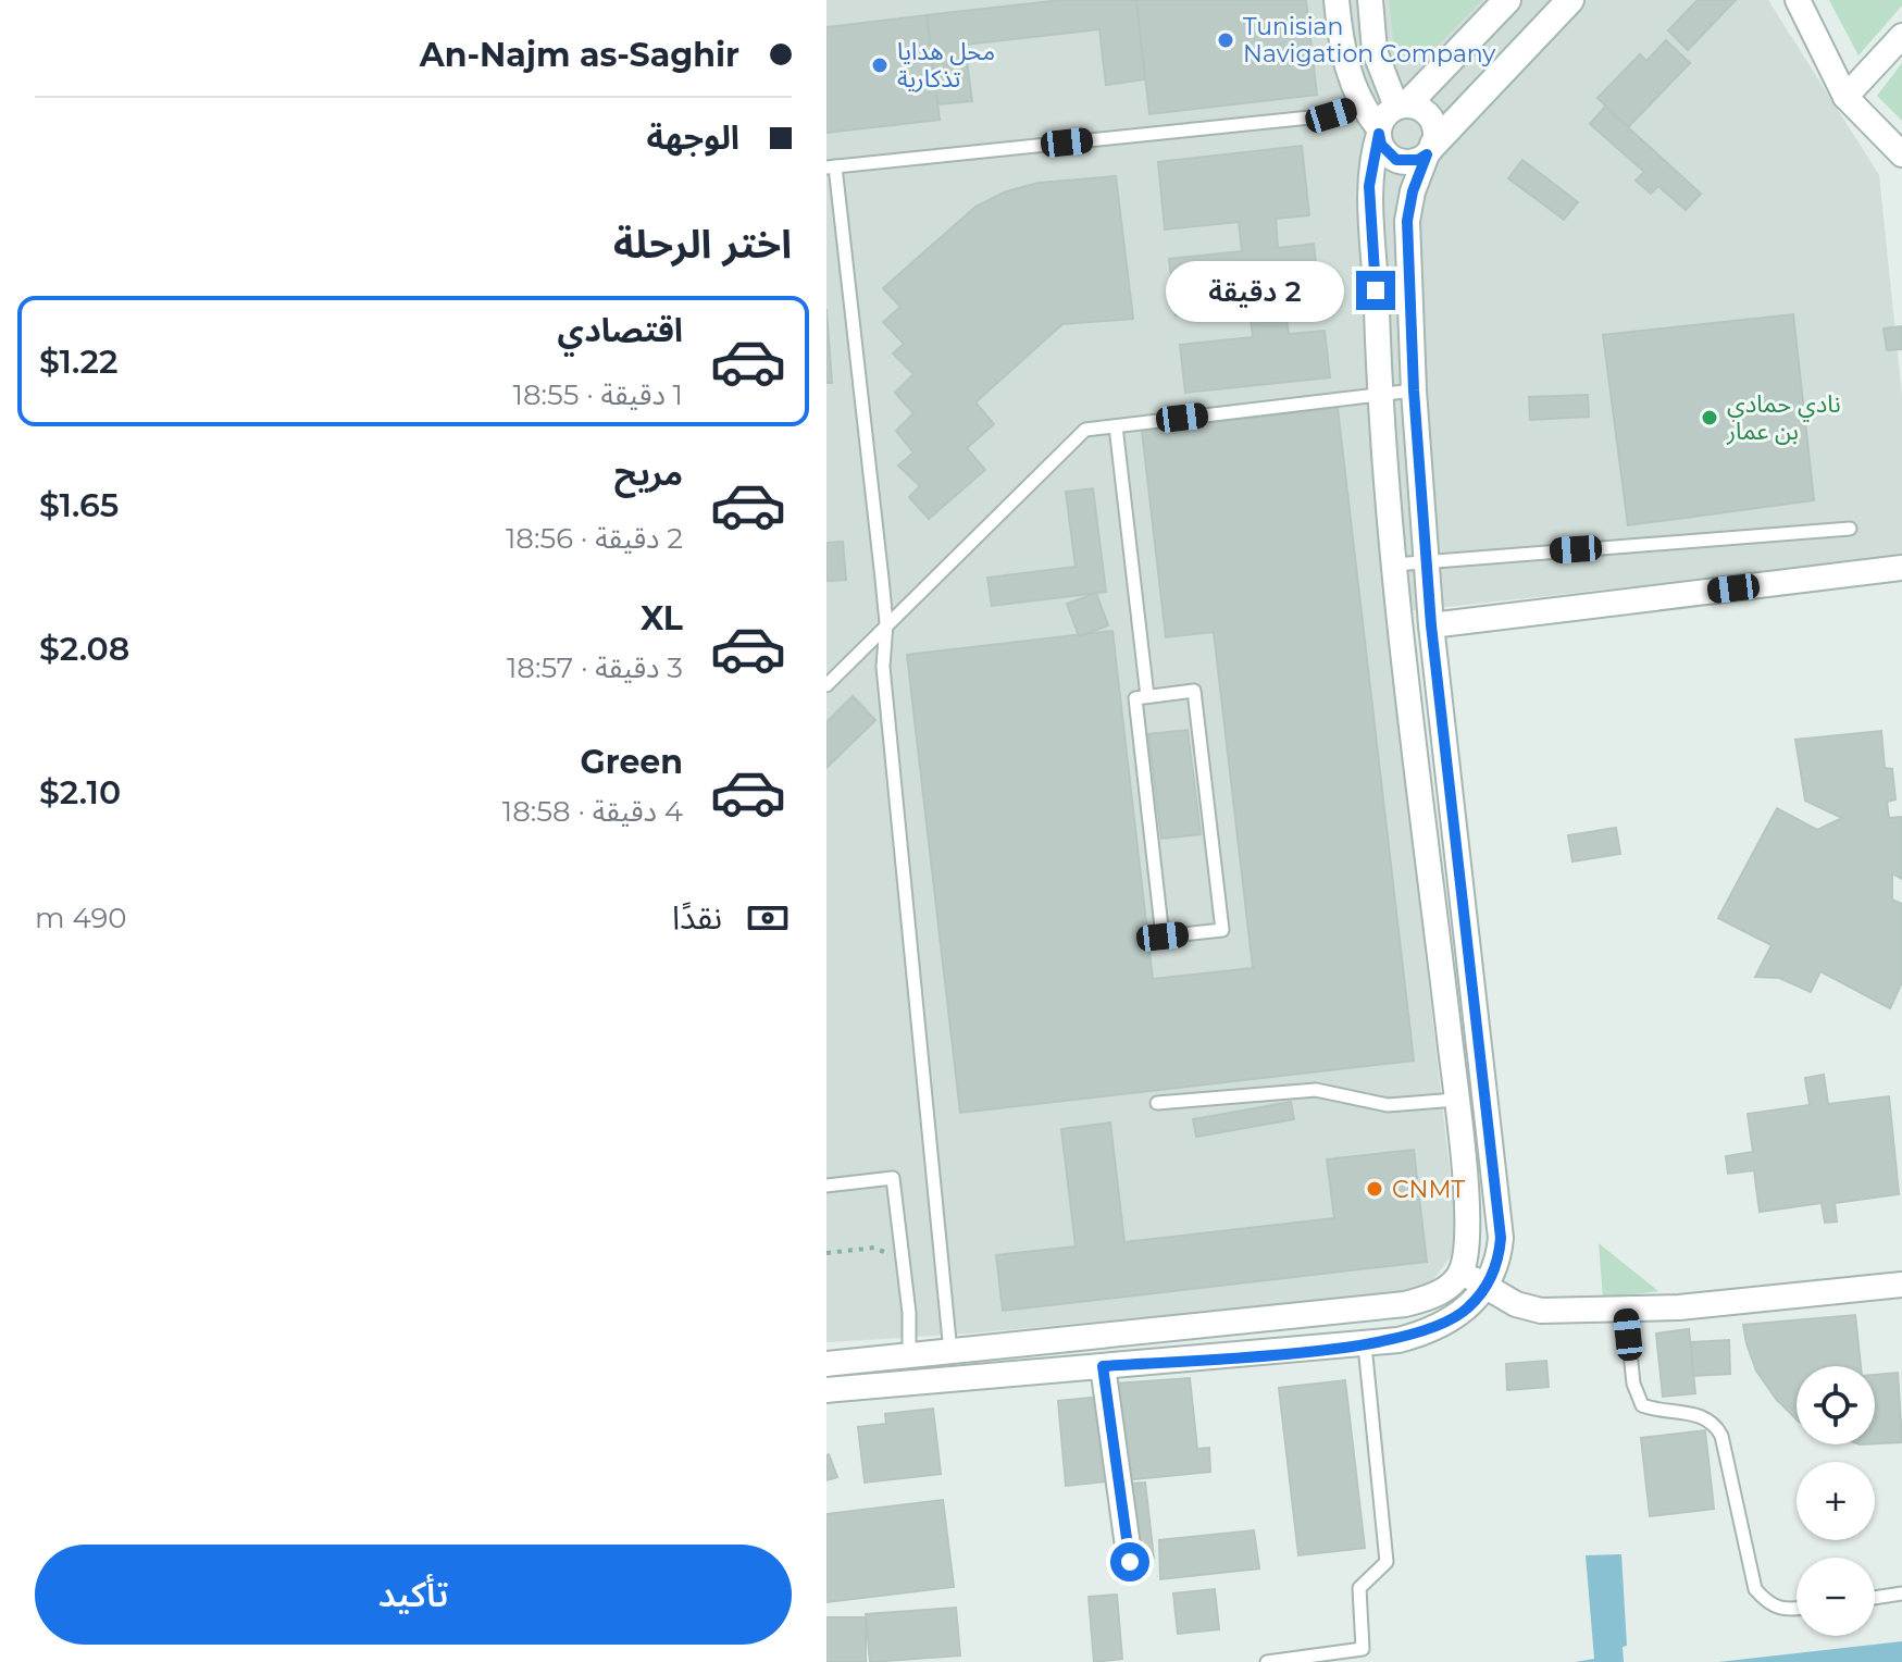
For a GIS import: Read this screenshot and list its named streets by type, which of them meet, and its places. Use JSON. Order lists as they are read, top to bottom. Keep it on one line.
{"places":["Tunisian Navigation Company","محل هدايا تذكارية","نادي حمادي بن عمار","CNMT"],"page":{"banner":["An-Najm as-Saghir","الوجهة"],"heading":"اختر الرحلة","bubble":"2 دقيقة","list":[{"name":"اقتصادي","note":"1 دقيقة · 18:55","value":"$1.22"},{"name":"مريح","note":"2 دقيقة · 18:56","value":"$1.65"},{"name":"XL","note":"3 دقيقة · 18:57","value":"$2.08"},{"name":"Green","note":"4 دقيقة · 18:58","value":"$2.10"}],"pay":["نقدًا","490 m"],"map_buttons":["+","−"],"buttons":"تأكيد"}}
